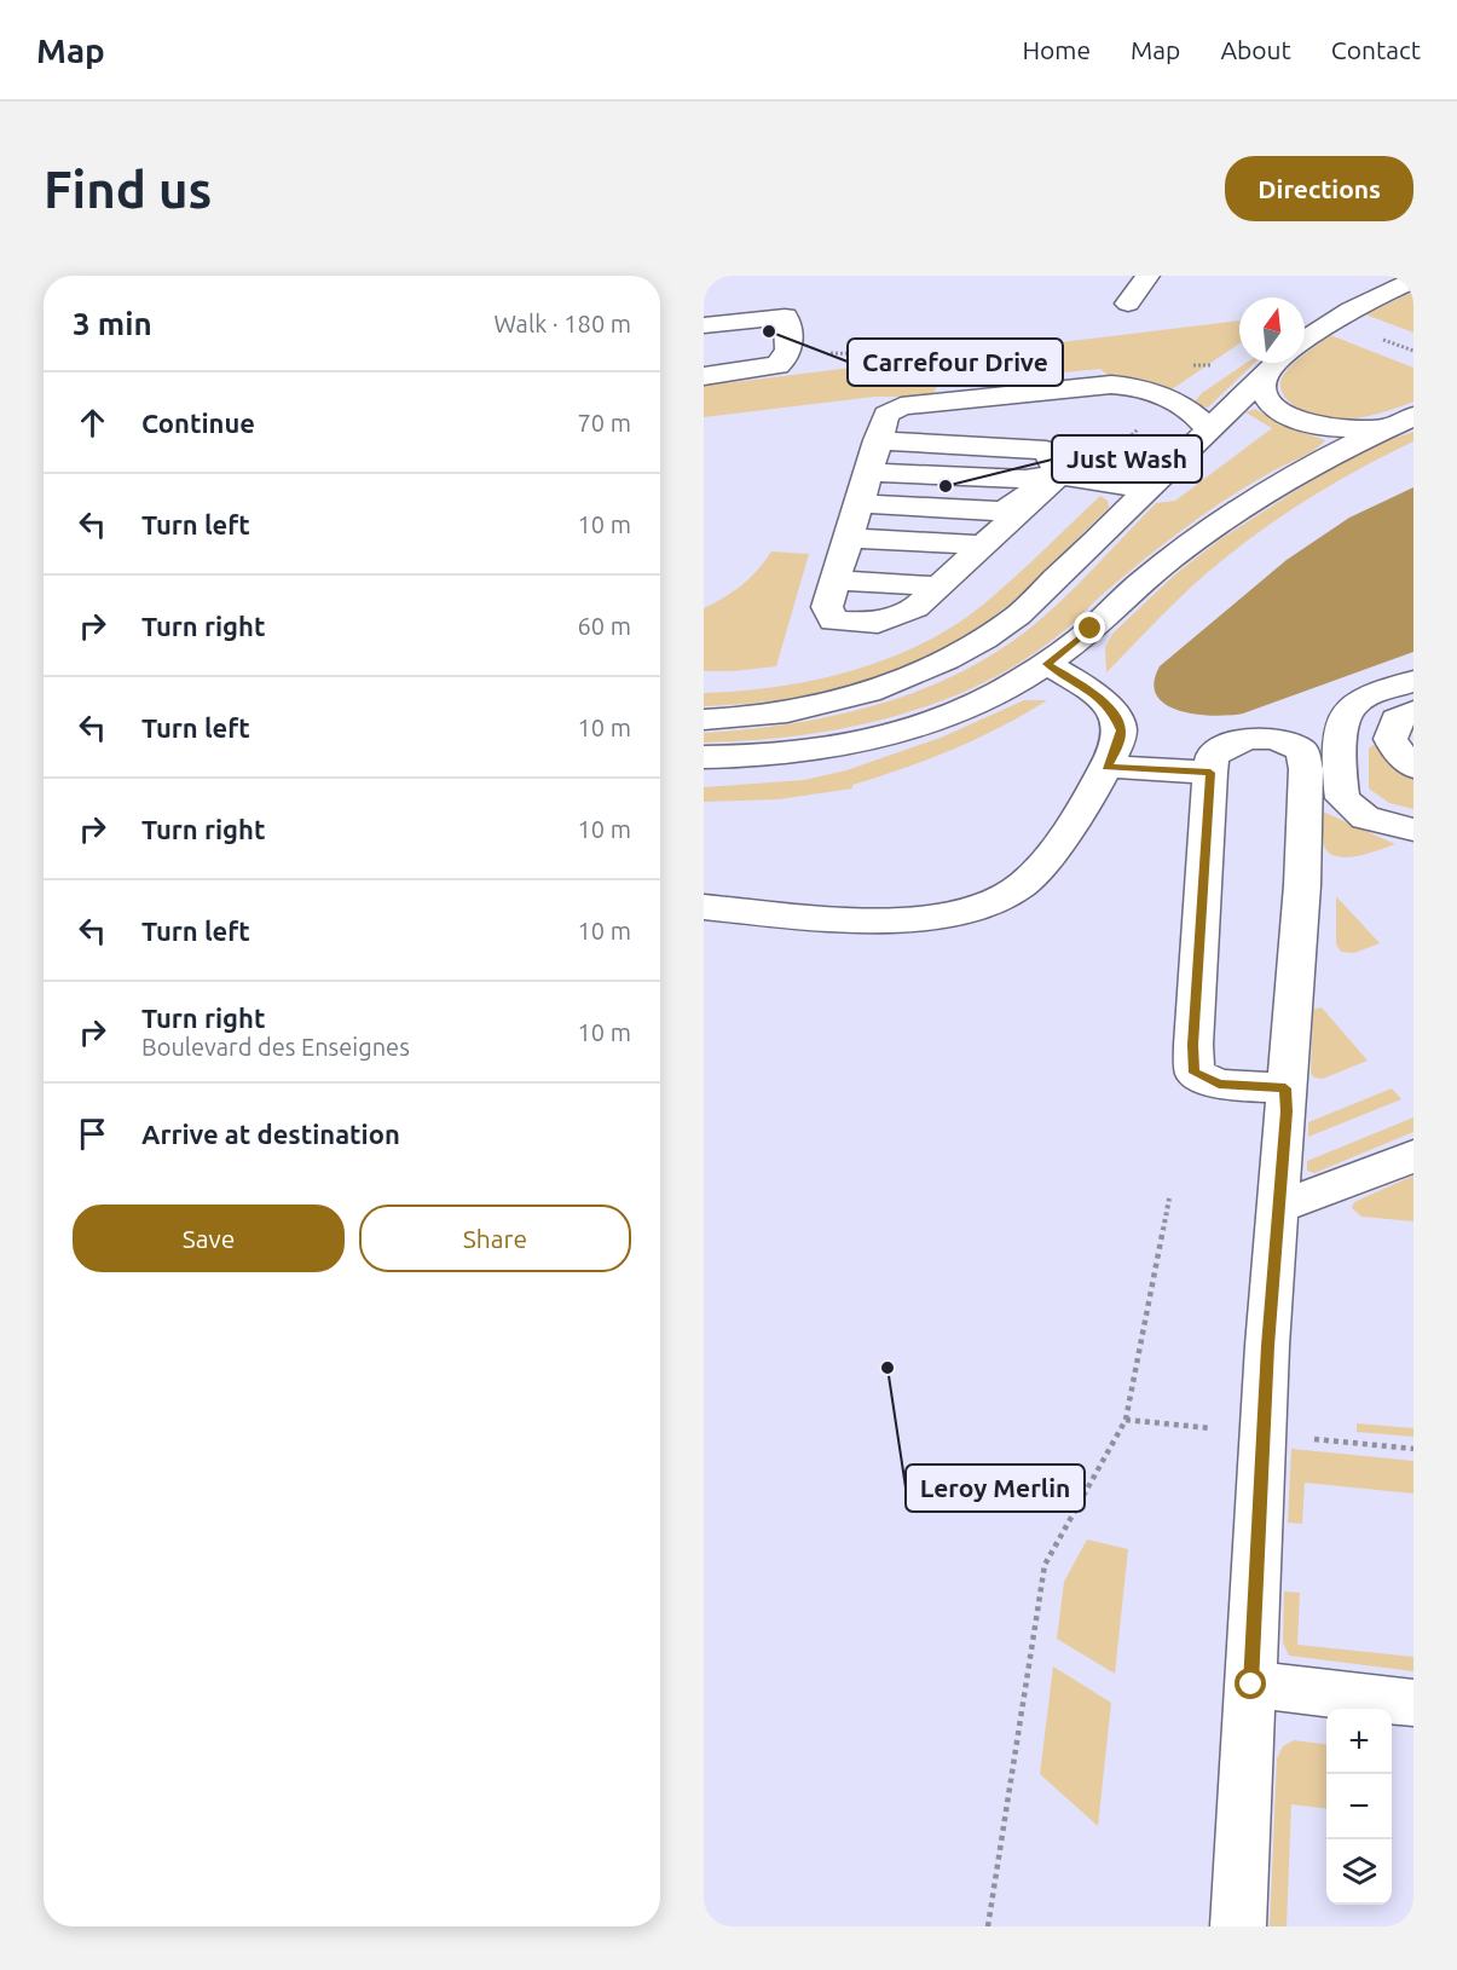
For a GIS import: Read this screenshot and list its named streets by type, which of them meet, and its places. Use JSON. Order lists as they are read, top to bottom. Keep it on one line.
{"places":["Carrefour Drive","Just Wash","Leroy Merlin"],"north":"top","page":{"header":"Map","nav":["Home","Map","About","Contact"],"buttons":["Directions",["Save","Share"]],"title":"Find us","heading":["3 min","Walk · 180 m"],"list":[["Continue","70 m"],["Turn left","10 m"],["Turn right","60 m"],["Turn left","10 m"],["Turn right","10 m"],["Turn left","10 m"],["Turn right","Boulevard des Enseignes","10 m"],"Arrive at destination"],"map_buttons":["+","−"]}}
